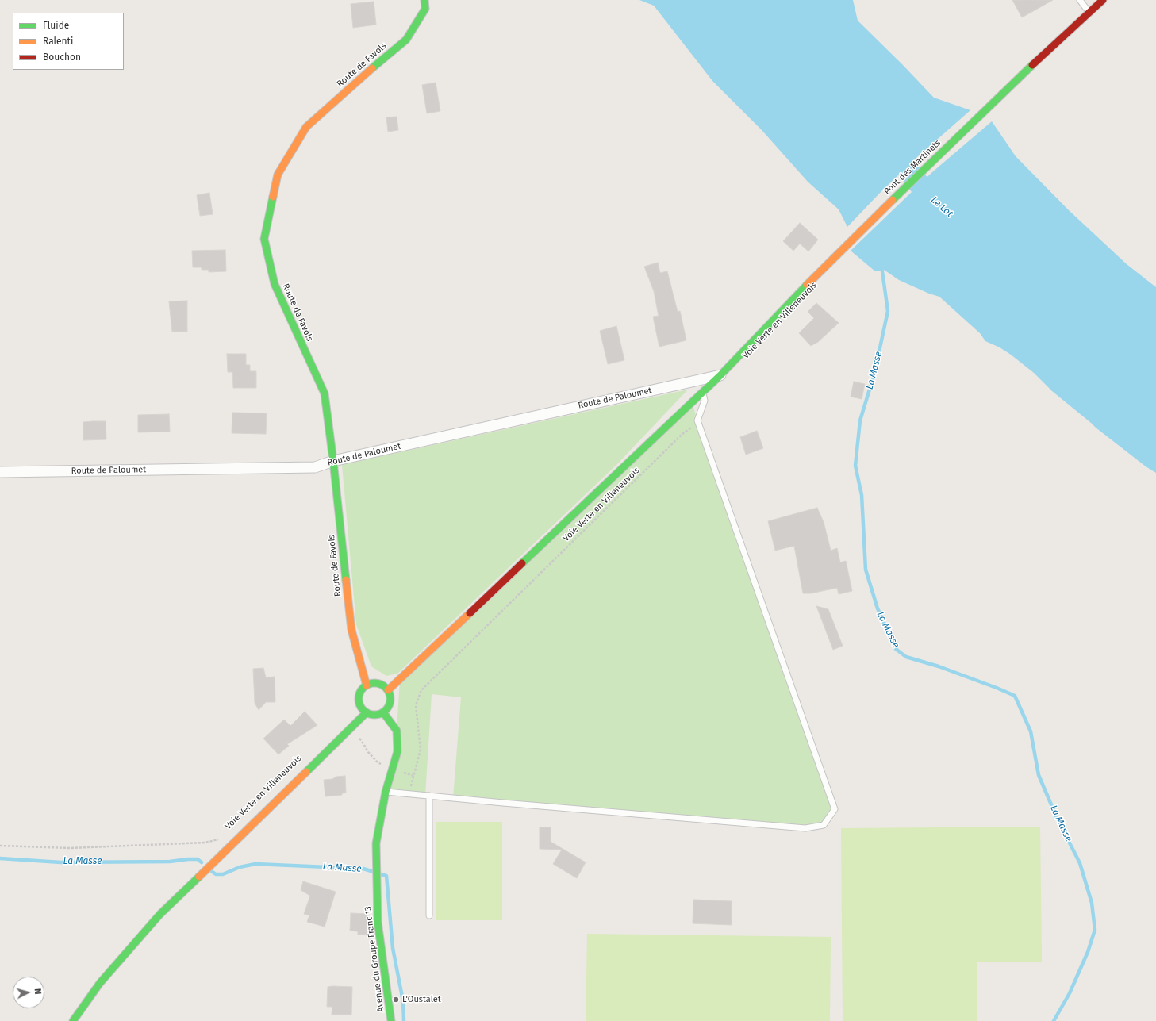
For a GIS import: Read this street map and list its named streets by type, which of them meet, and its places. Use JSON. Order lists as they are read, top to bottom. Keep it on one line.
{"streets":{"street":["Route de Favols","Pont des Martinets","Route de Paloumet","Avenue du Groupe Franc 13"],"path":["Voie Verte en Villeneuvois"]},"crossings":[["Route de Favols","Pont des Martinets"],["Route de Favols","Route de Paloumet"],["Route de Favols","Avenue du Groupe Franc 13"],["Pont des Martinets","Route de Paloumet"],["Pont des Martinets","Avenue du Groupe Franc 13"]],"water":["Le Lot","La Masse"],"places":["L'Oustalet"],"legend":["Fluide","Ralenti","Bouchon"],"north":"right"}
